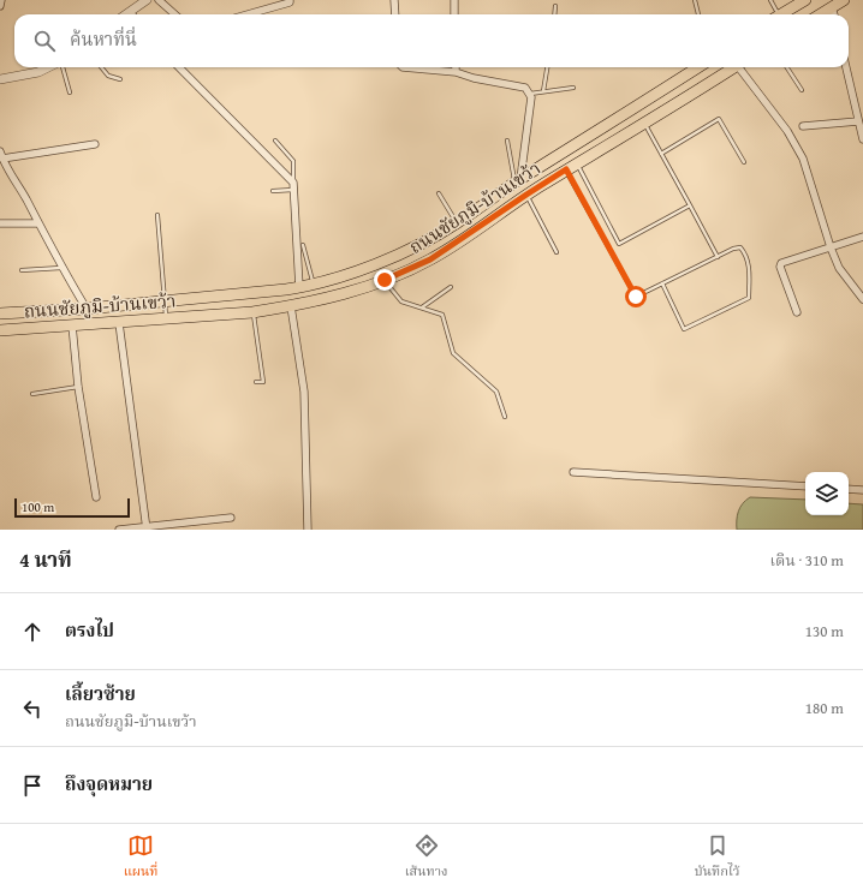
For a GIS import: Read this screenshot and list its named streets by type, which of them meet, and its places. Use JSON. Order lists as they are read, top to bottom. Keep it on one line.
{"streets":{"main road":["ถนนชัยภูมิ-บ้านเขว้า"]},"scale_bar":"100 m","page":{"search":"ค้นหาที่นี่","scale":"100 m","heading":["4 นาที","เดิน · 310 m"],"list":[["ตรงไป","130 m"],["เลี้ยวซ้าย","ถนนชัยภูมิ-บ้านเขว้า","180 m"],"ถึงจุดหมาย"],"nav":["แผนที่","เส้นทาง","บันทึกไว้"]}}
